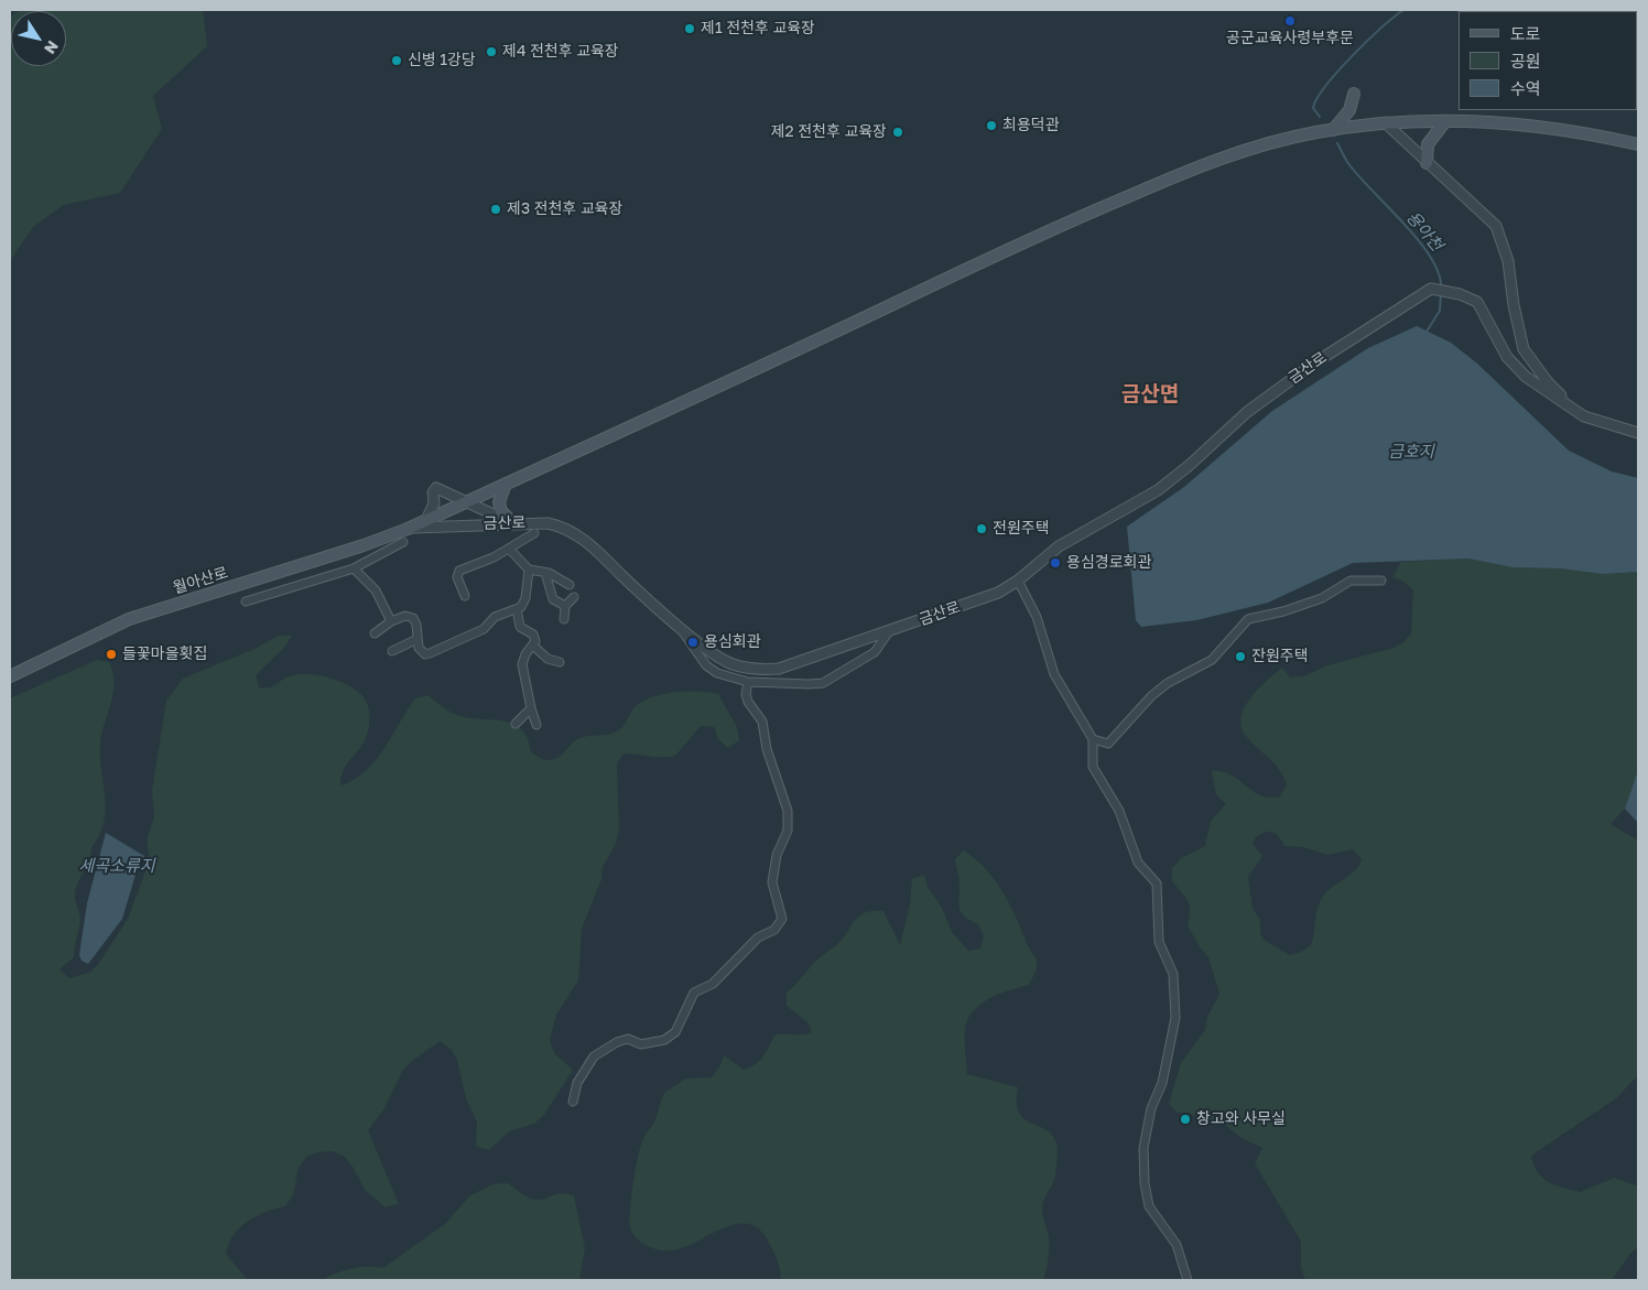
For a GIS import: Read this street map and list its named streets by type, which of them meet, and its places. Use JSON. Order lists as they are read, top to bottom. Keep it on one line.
{"streets":{"main road":["월아산로"],"street":["금산로"]},"crossings":[["금산로","월아산로"]],"districts":["금산면"],"water":["용아천","금호지","세곡소류지"],"places":["공군교육사령부후문","제1 전천후 교육장","제4 전천후 교육장","신병 1강당","최용덕관","제2 전천후 교육장","제3 전천후 교육장","전원주택","용심경로회관","용심회관","들꽃마을횟집","잔원주택","창고와 사무실"],"legend":["도로","공원","수역"],"north":"bottom right"}
